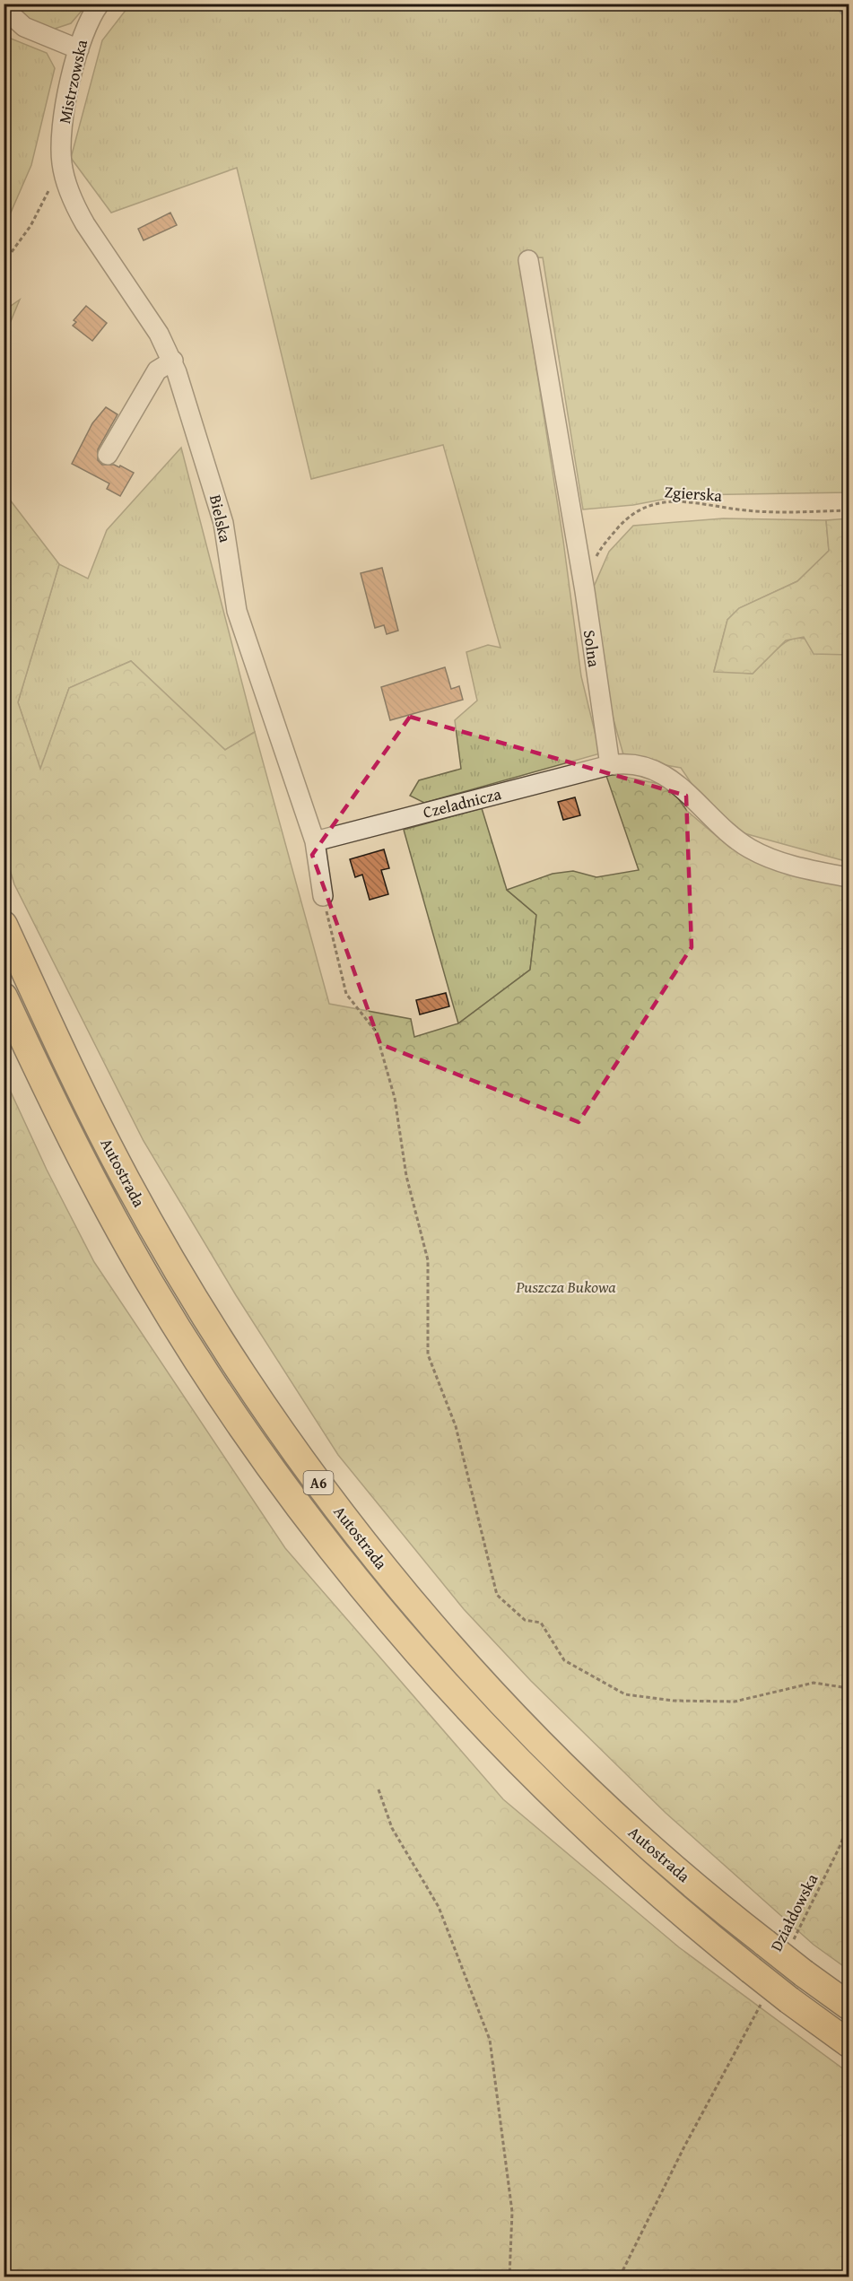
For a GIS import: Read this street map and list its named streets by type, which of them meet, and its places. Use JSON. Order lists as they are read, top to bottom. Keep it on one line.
{"streets":{"highway":["Autostrada","A6"],"street":["Mistrzowska","Bielska","Solna","Czeladnicza"],"path":["Zgierska","Działdowska"]},"crossings":[["Mistrzowska","Bielska"],["Bielska","Czeladnicza"],["Solna","Czeladnicza"]],"parks":["Puszcza Bukowa"]}
